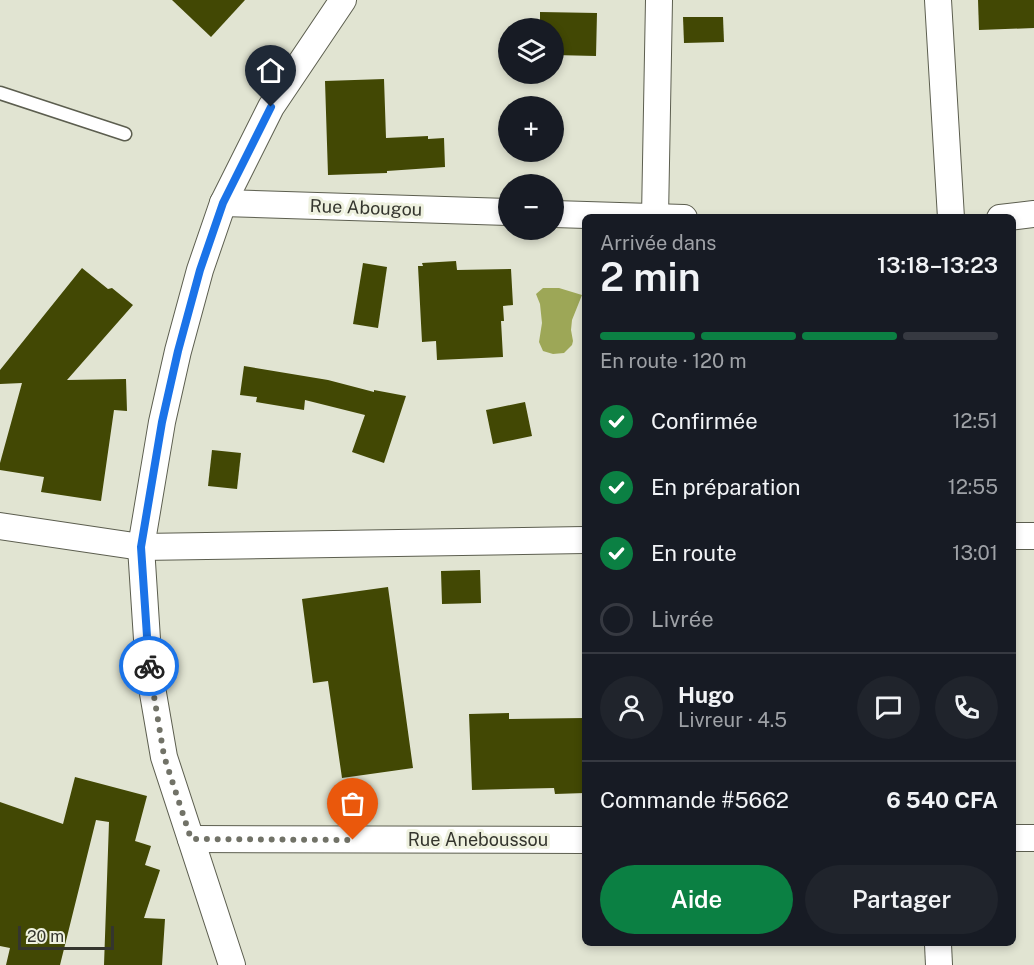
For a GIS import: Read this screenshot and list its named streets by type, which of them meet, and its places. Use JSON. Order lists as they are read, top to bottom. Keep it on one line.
{"streets":{"street":["Rue Abougou","Rue Aneboussou"]},"scale_bar":"20 m","page":{"map_buttons":["+","−"],"heading":["2 min","Arrivée dans","13:18–13:23"],"panel":["Hugo","Livreur · 4.5","Commande #5662","6 540 CFA"],"bar":"En route · 120 m","list":[["Confirmée","12:51"],["En préparation","12:55"],["En route","13:01"],"Livrée"],"buttons":["Aide","Partager"],"scale":"20 m"}}
